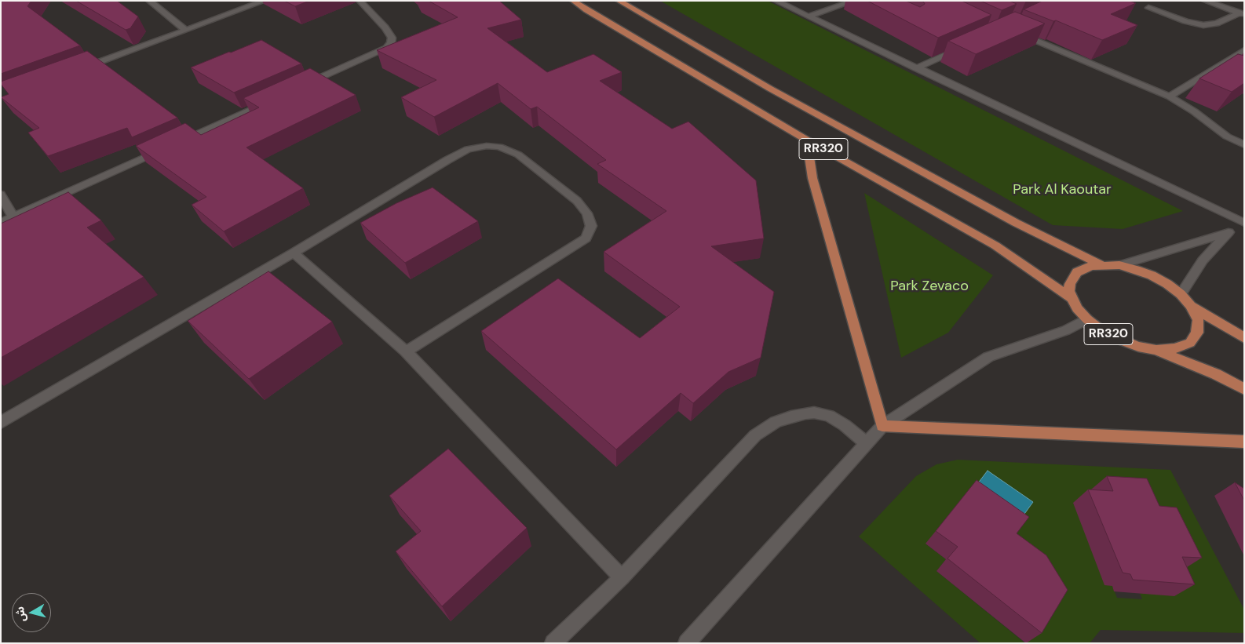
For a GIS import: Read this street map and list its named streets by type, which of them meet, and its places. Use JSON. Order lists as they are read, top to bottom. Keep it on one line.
{"streets":{"main road":["RR320"]},"parks":["Park Al Kaoutar","Park Zevaco"],"north":"left"}
